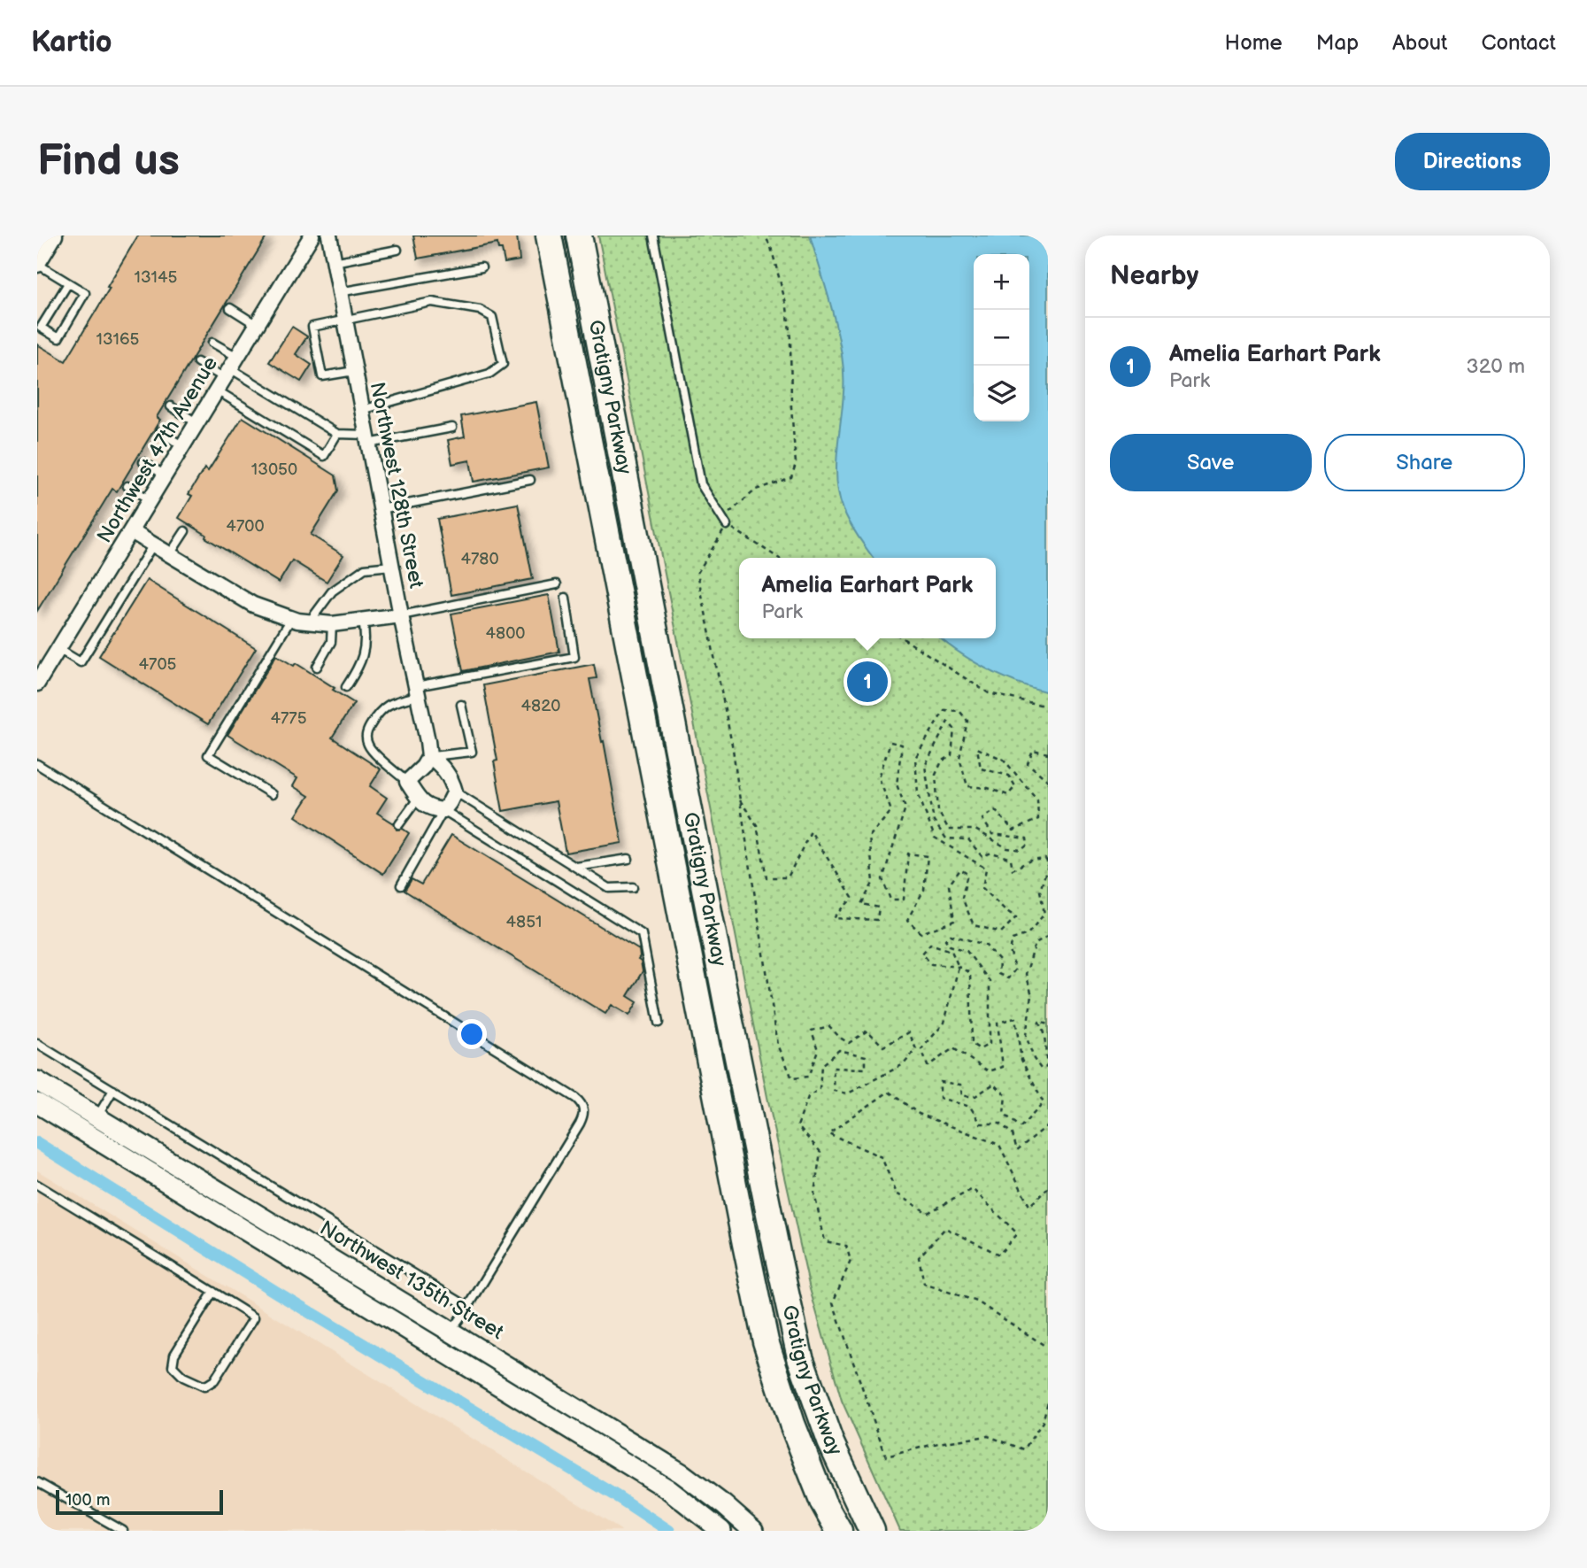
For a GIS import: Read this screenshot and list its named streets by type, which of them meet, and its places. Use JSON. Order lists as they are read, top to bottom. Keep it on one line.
{"streets":{"highway":["Gratigny Parkway"],"main road":["Northwest 135th Street"],"street":["Northwest 47th Avenue","Northwest 128th Street"]},"house_numbers":["13145","13165","13050","4700","4780","4800","4705","4820","4775","4851"],"scale_bar":"100 m","page":{"header":"Kartio","nav":["Home","Map","About","Contact"],"buttons":["Directions",["Save","Share"]],"title":"Find us","heading":"Nearby","map_buttons":["+","−"],"list":[{"mark":"1","name":"Amelia Earhart Park","note":"Park","value":"320 m"}],"popup":["Amelia Earhart Park","Park"],"pins":"1","scale":"100 m"}}
